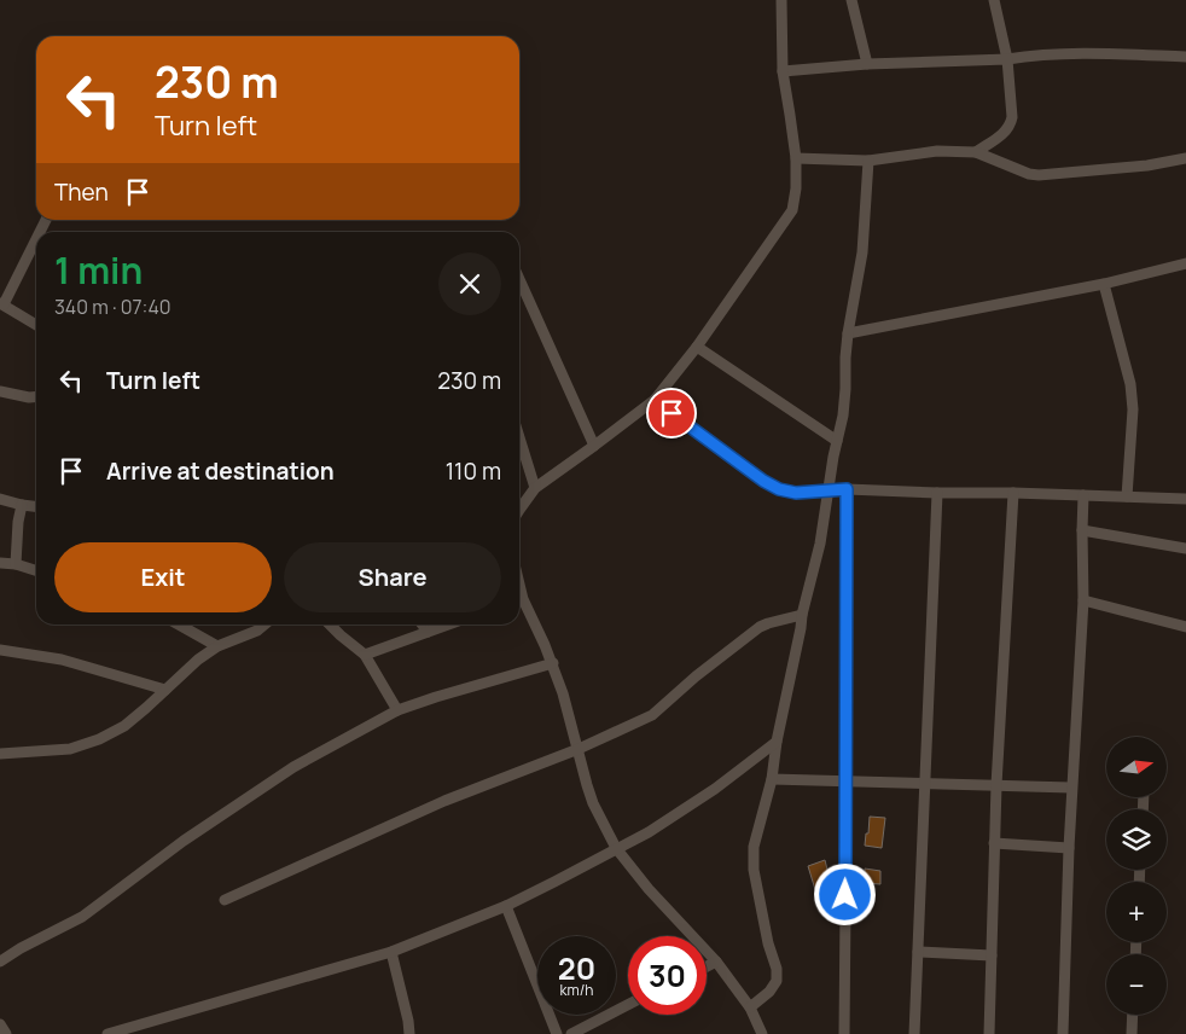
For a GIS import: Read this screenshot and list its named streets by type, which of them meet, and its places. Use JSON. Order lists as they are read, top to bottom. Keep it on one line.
{"north":"right","page":{"turn":["230 m","Turn left"],"then":"Then","heading":["1 min","340 m · 07:40"],"list":[{"name":"Turn left","value":"230 m"},{"name":"Arrive at destination","value":"110 m"}],"buttons":["Exit","Share"],"map_buttons":["+","−"],"speed":"20 km/h","limit":"30"}}
